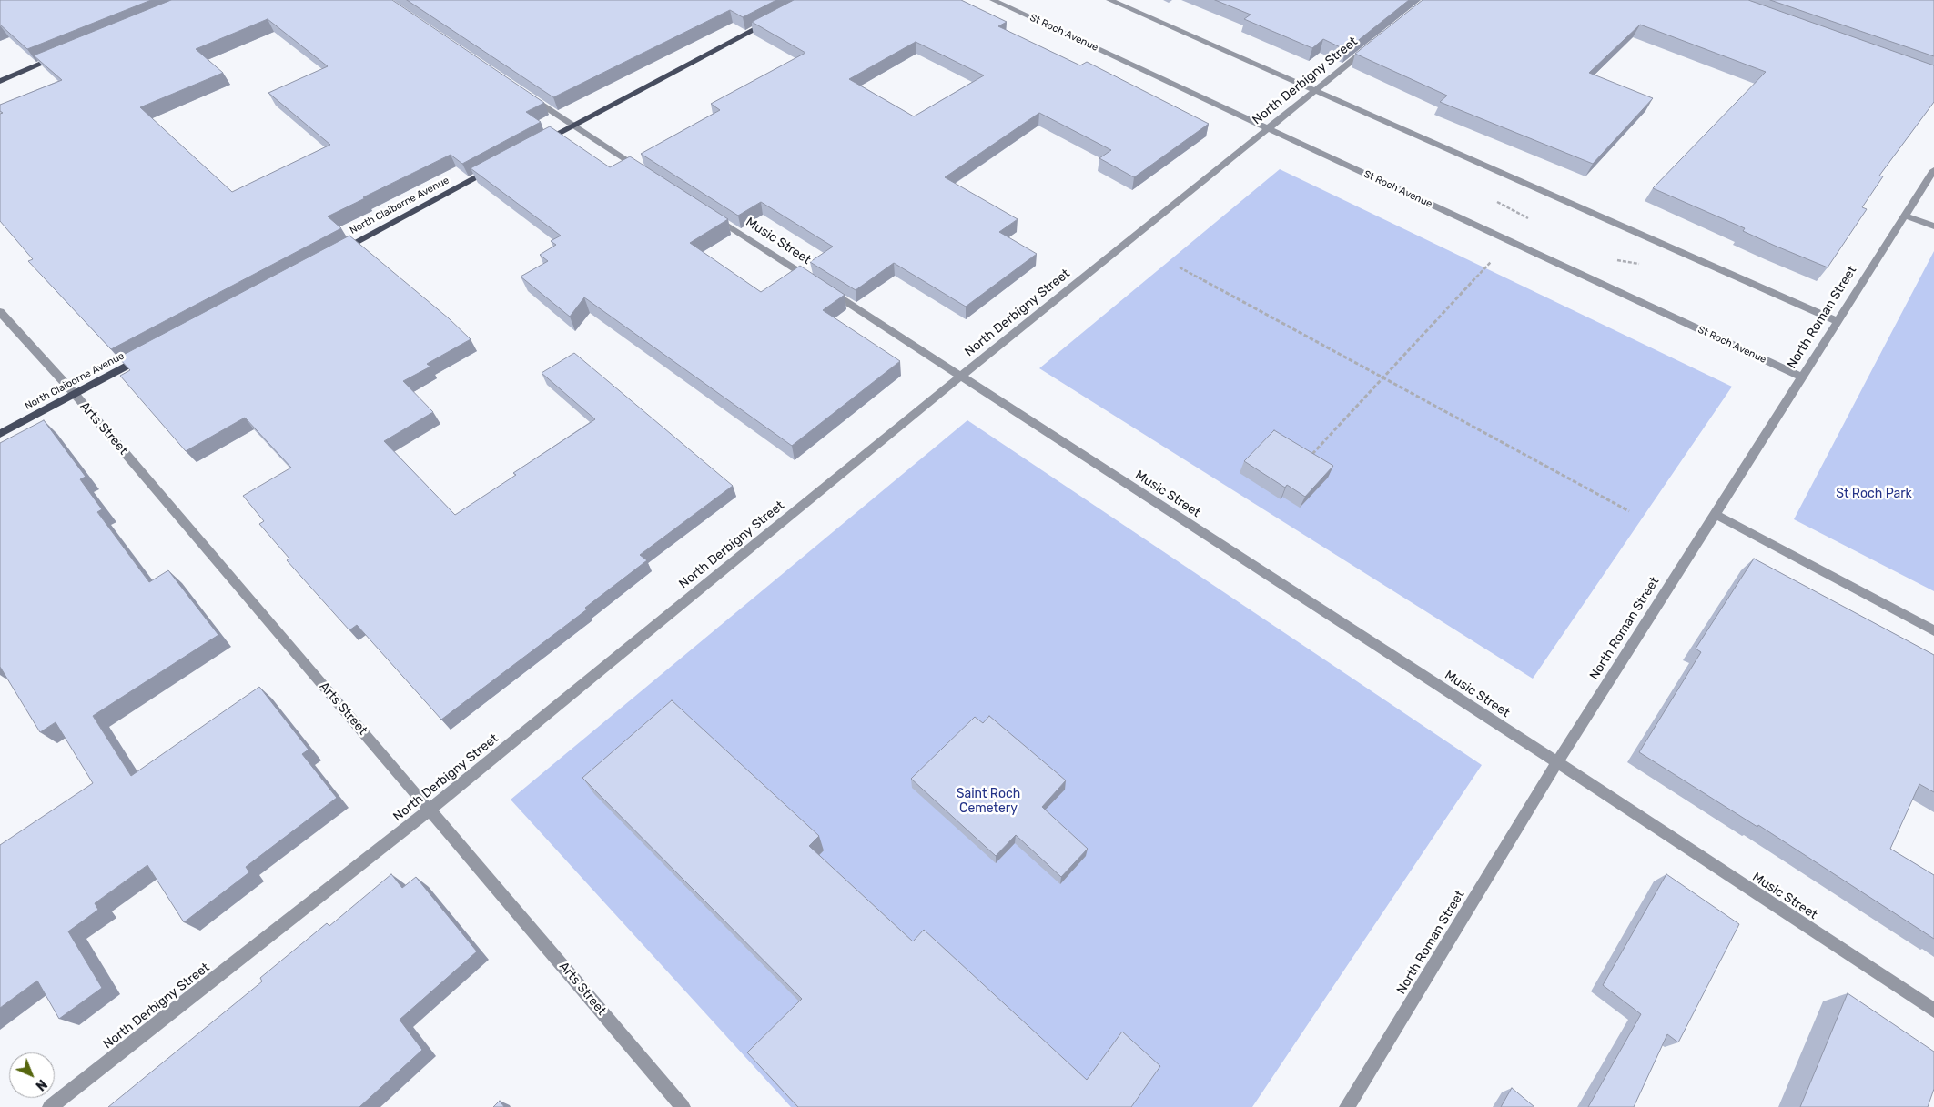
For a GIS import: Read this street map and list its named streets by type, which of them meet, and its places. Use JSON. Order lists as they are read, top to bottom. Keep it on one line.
{"streets":{"main road":["North Claiborne Avenue"],"street":["St Roch Avenue","North Derbigny Street","Music Street","North Roman Street","Arts Street"]},"crossings":[["St Roch Avenue","North Derbigny Street"],["St Roch Avenue","North Roman Street"],["North Derbigny Street","Music Street"],["North Derbigny Street","Arts Street"],["North Claiborne Avenue","Arts Street"],["Music Street","North Roman Street"]],"parks":["St Roch Park","Saint Roch Cemetery"],"north":"bottom right"}
